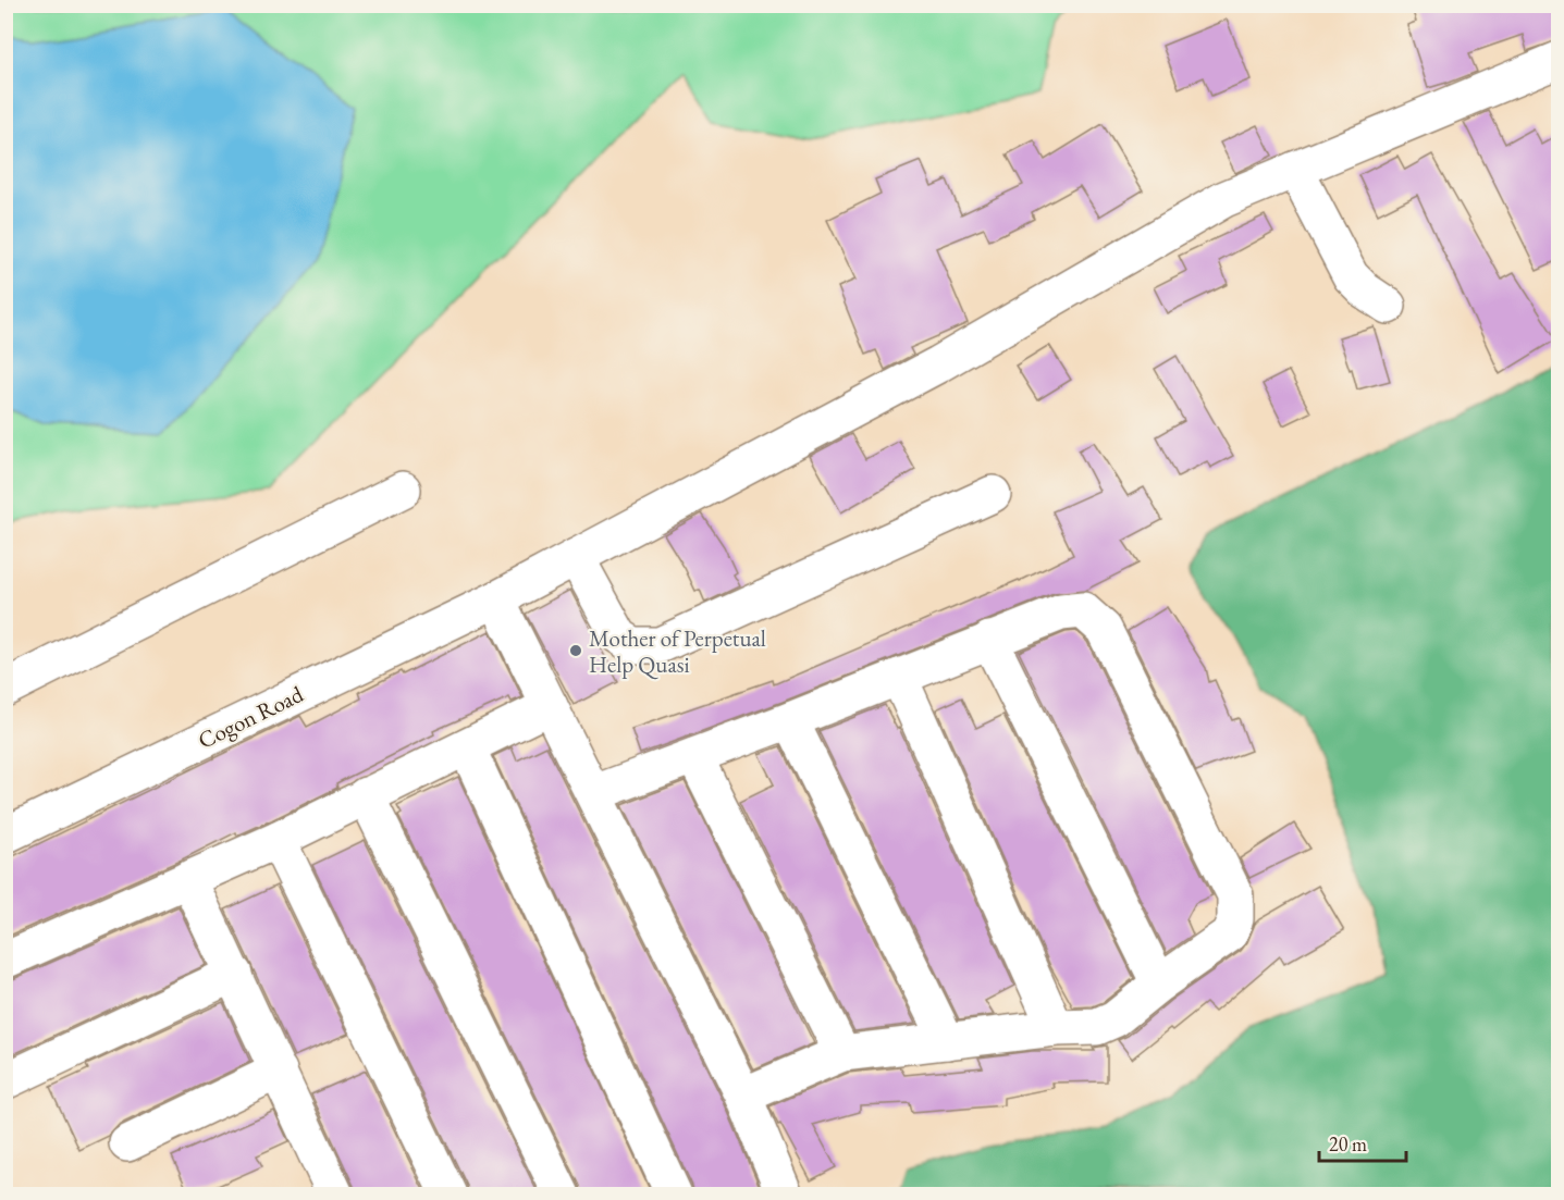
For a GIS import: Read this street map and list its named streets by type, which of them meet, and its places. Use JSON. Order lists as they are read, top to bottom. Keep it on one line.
{"streets":{"street":["Cogon Road"]},"places":["Mother of Perpetual Help Quasi"],"scale_bar":"20 m"}
